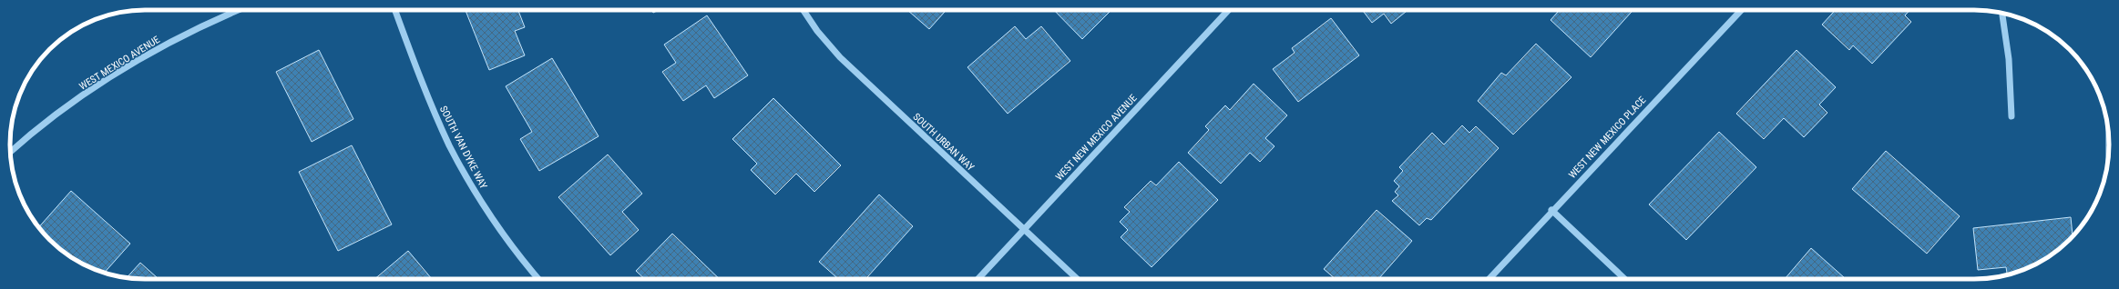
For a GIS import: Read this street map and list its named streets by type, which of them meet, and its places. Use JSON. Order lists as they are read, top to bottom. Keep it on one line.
{"streets":{"street":["WEST MEXICO AVENUE","WEST NEW MEXICO AVENUE","WEST NEW MEXICO PLACE","SOUTH URBAN WAY","SOUTH VAN DYKE WAY"]},"crossings":[["WEST NEW MEXICO AVENUE","SOUTH URBAN WAY"]]}
